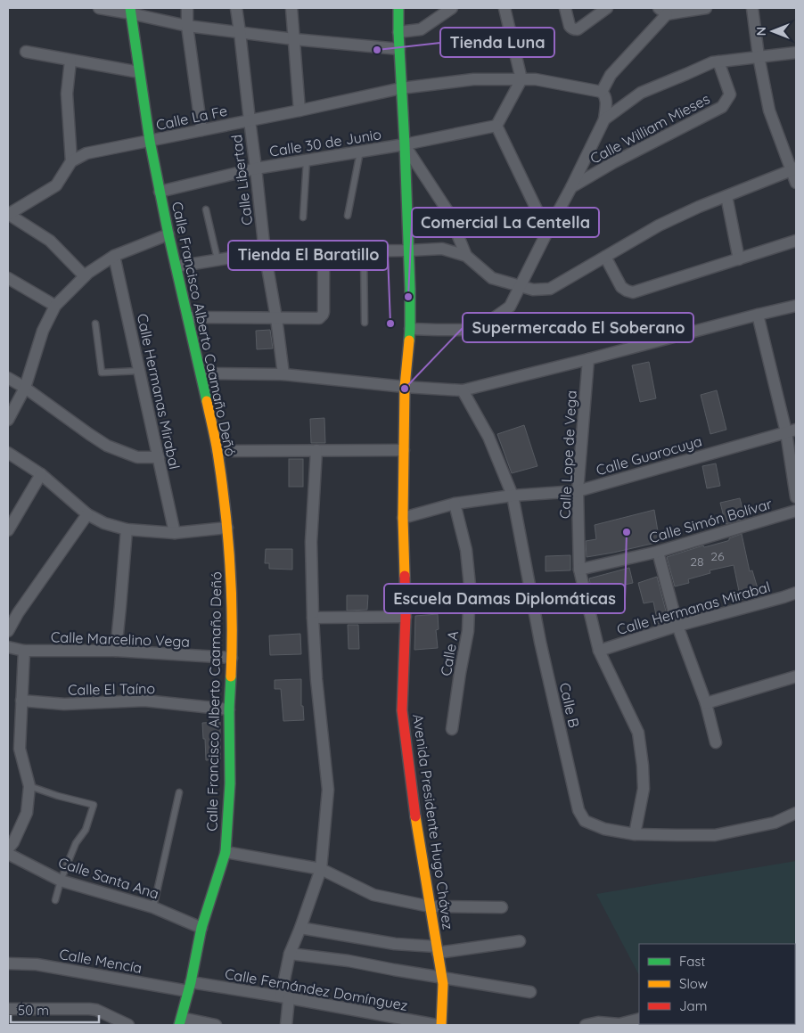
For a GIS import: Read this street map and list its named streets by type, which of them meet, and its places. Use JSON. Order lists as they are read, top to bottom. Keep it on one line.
{"streets":{"main road":["Calle Francisco Alberto Caamaño Deñó","Avenida Presidente Hugo Chávez"],"street":["Calle La Fe","Calle William Mieses","Calle 30 de Junio","Calle Libertad","Calle Hermanas Mirabal","Calle Lope de Vega","Calle Guarocuya","Calle Simón Bolívar","Calle Marcelino Vega","Calle A","Calle El Taíno","Calle B","Calle Santa Ana","Calle Mencía","Calle Fernández Domínguez"]},"crossings":[["Calle La Fe","Calle Libertad"],["Calle La Fe","Calle Francisco Alberto Caamaño Deñó"],["Calle La Fe","Avenida Presidente Hugo Chávez"],["Calle 30 de Junio","Calle Libertad"],["Calle 30 de Junio","Calle Francisco Alberto Caamaño Deñó"],["Calle 30 de Junio","Avenida Presidente Hugo Chávez"],["Calle Francisco Alberto Caamaño Deñó","Calle Marcelino Vega"],["Calle Francisco Alberto Caamaño Deñó","Calle El Taíno"],["Calle Francisco Alberto Caamaño Deñó","Calle Santa Ana"],["Calle Francisco Alberto Caamaño Deñó","Calle Mencía"],["Calle Francisco Alberto Caamaño Deñó","Calle Fernández Domínguez"],["Calle Hermanas Mirabal","Calle Lope de Vega"],["Calle Lope de Vega","Calle Guarocuya"],["Calle Lope de Vega","Calle Simón Bolívar"],["Calle Lope de Vega","Calle B"],["Calle Guarocuya","Calle A"],["Calle Guarocuya","Calle B"],["Calle Guarocuya","Avenida Presidente Hugo Chávez"],["Calle Mencía","Calle Fernández Domínguez"]],"places":["Tienda Luna","Comercial La Centella","Tienda El Baratillo","Supermercado El Soberano","Escuela Damas Diplomáticas"],"house_numbers":["26","28"],"legend":["Fast","Slow","Jam"],"scale_bar":"50 m","north":"left"}
